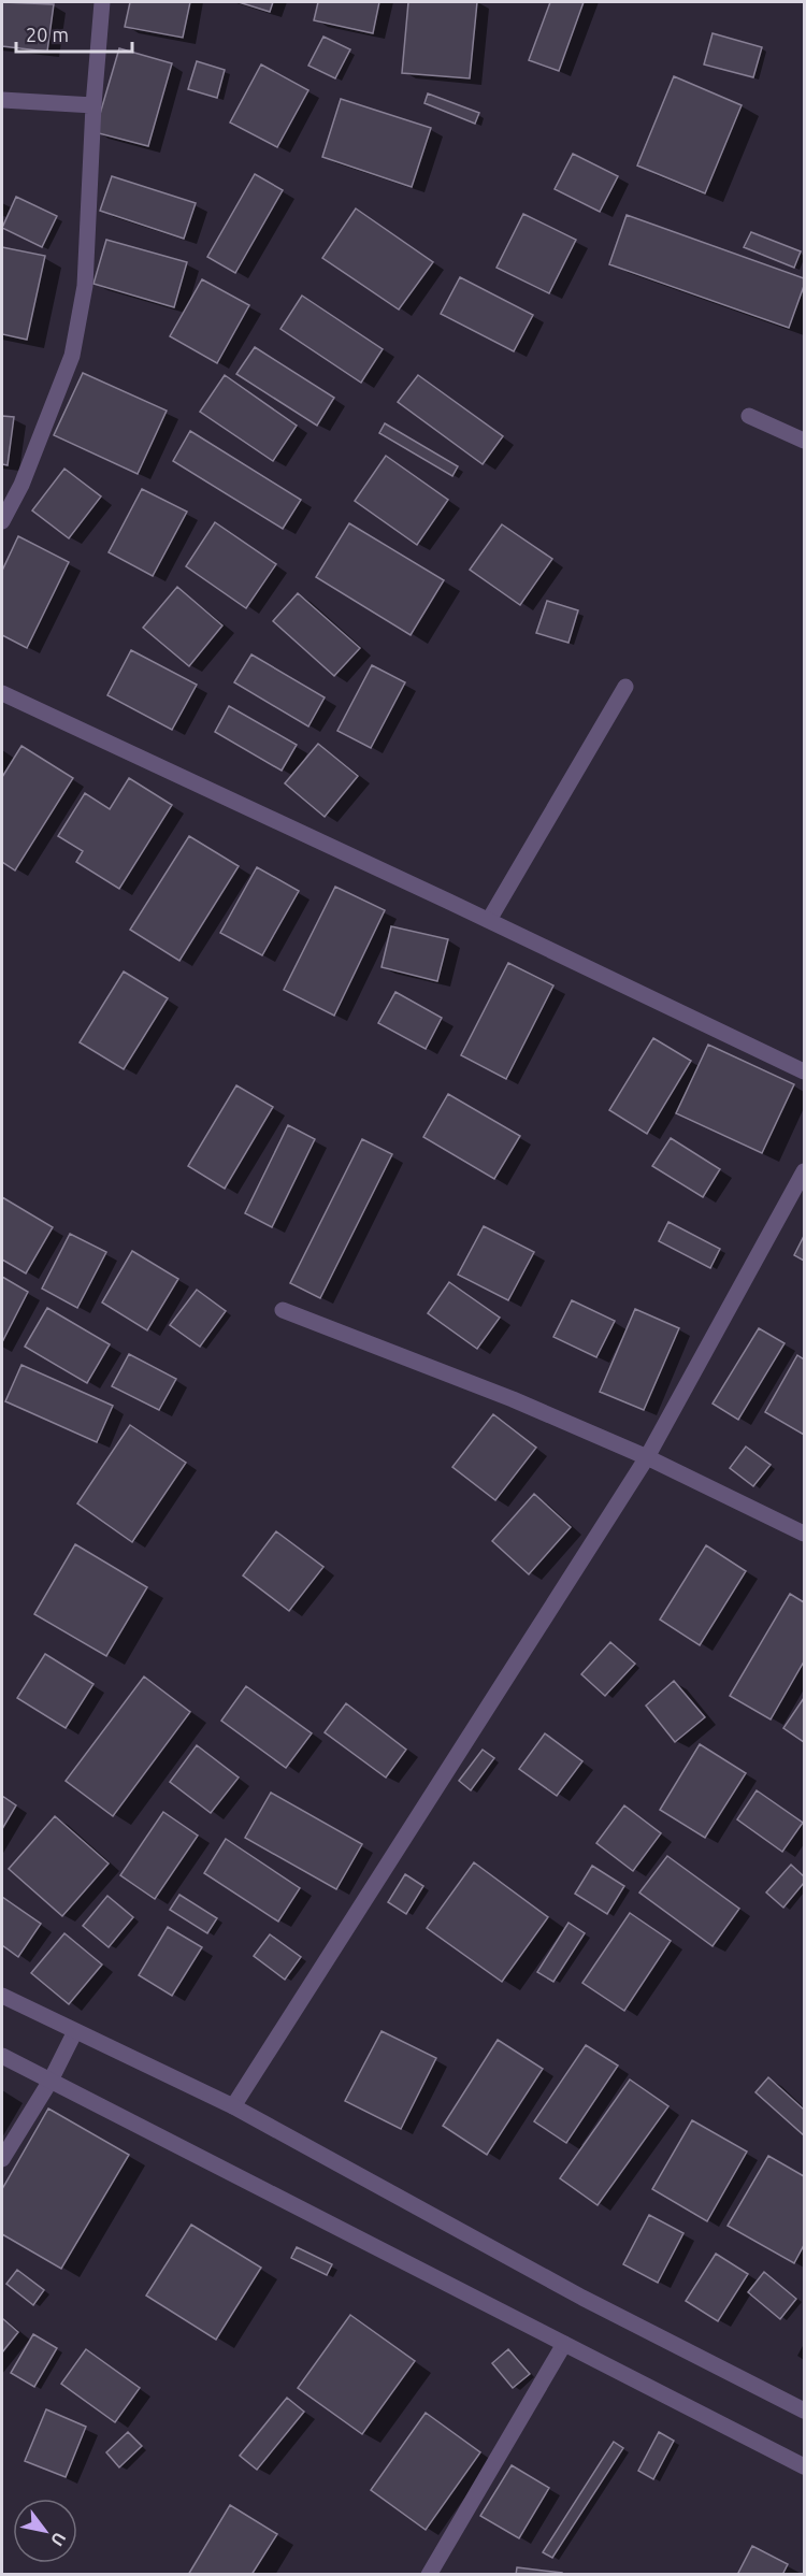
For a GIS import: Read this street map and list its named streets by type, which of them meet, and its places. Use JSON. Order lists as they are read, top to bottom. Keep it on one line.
{"scale_bar":"20 m","north":"bottom right"}
